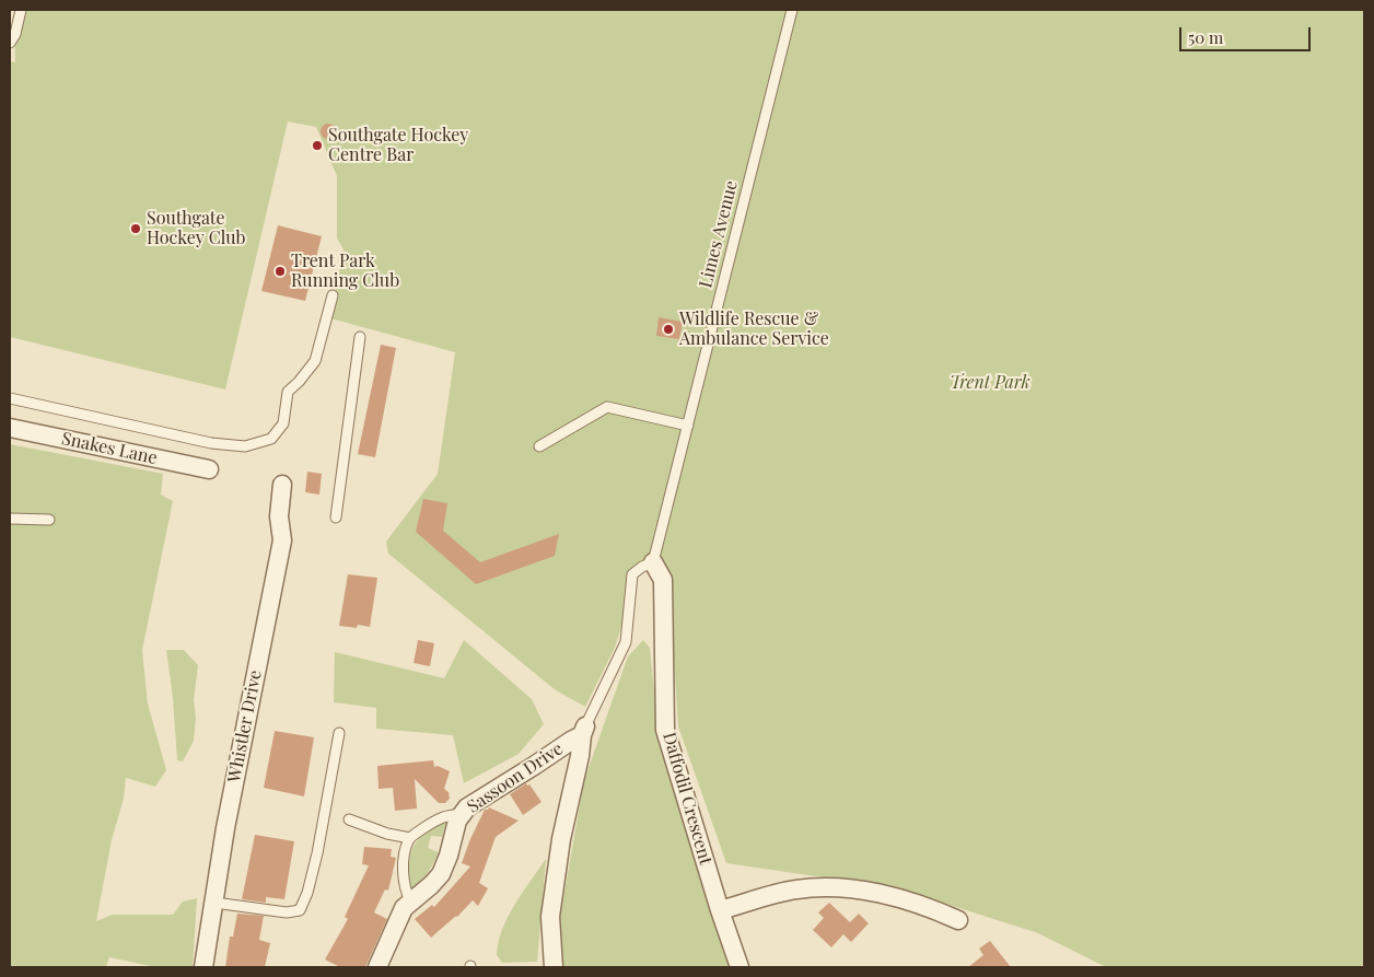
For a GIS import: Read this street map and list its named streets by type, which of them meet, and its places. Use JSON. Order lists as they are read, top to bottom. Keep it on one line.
{"streets":{"street":["Snakes Lane","Whistler Drive","Sassoon Drive","Daffodil Crescent"],"lane":["Limes Avenue"]},"crossings":[["Limes Avenue","Daffodil Crescent"]],"parks":["Trent Park"],"places":["Southgate Hockey Centre Bar","Southgate Hockey Club","Trent Park Running Club","Wildlife Rescue & Ambulance Service"],"scale_bar":"50 m"}
